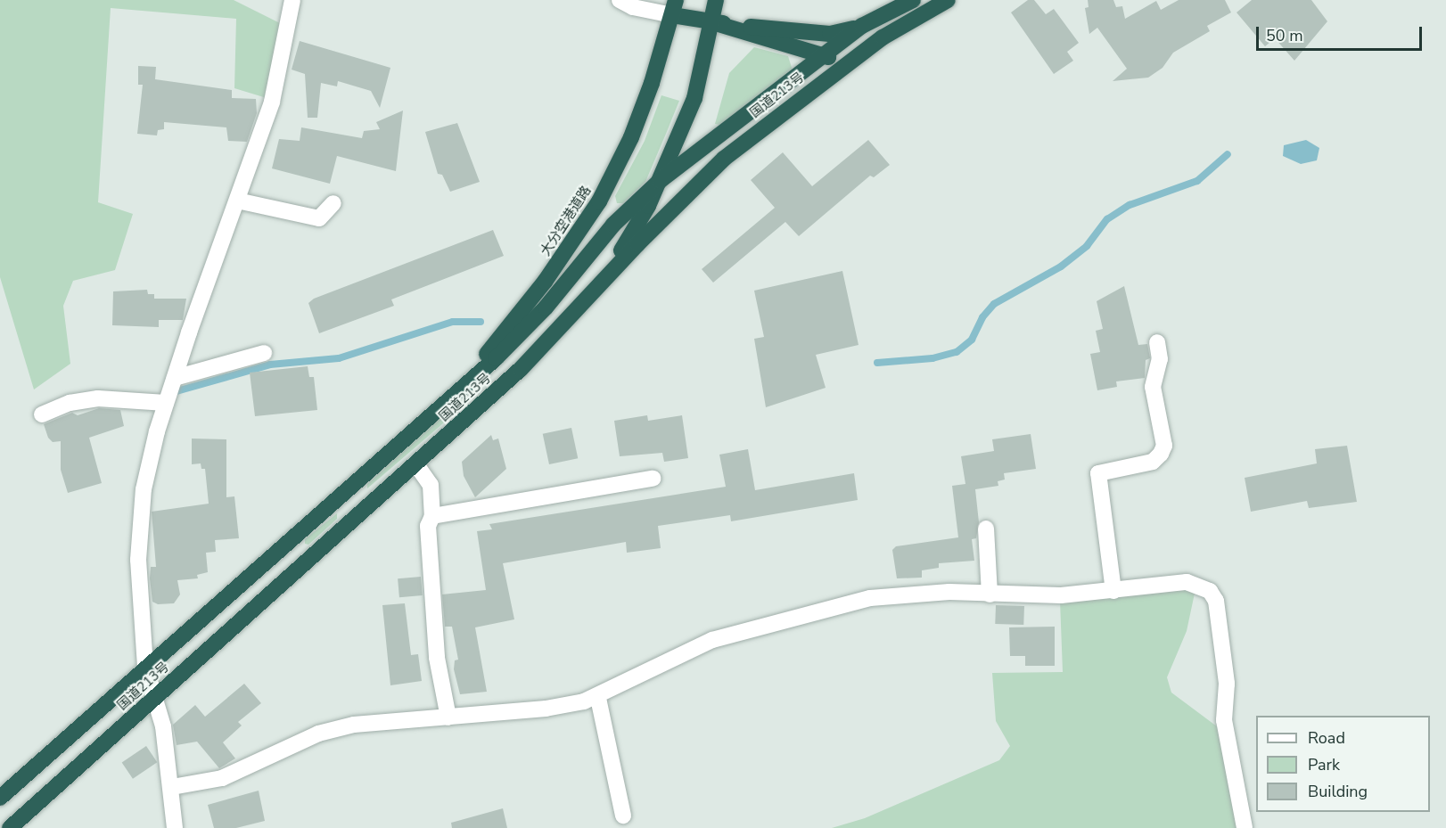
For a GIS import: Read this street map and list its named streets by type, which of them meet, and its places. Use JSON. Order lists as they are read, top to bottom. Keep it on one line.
{"streets":{"highway":["国道213号","大分空港道路"]},"crossings":[["国道213号","大分空港道路"]],"legend":["Road","Park","Building"],"scale_bar":"50 m"}
